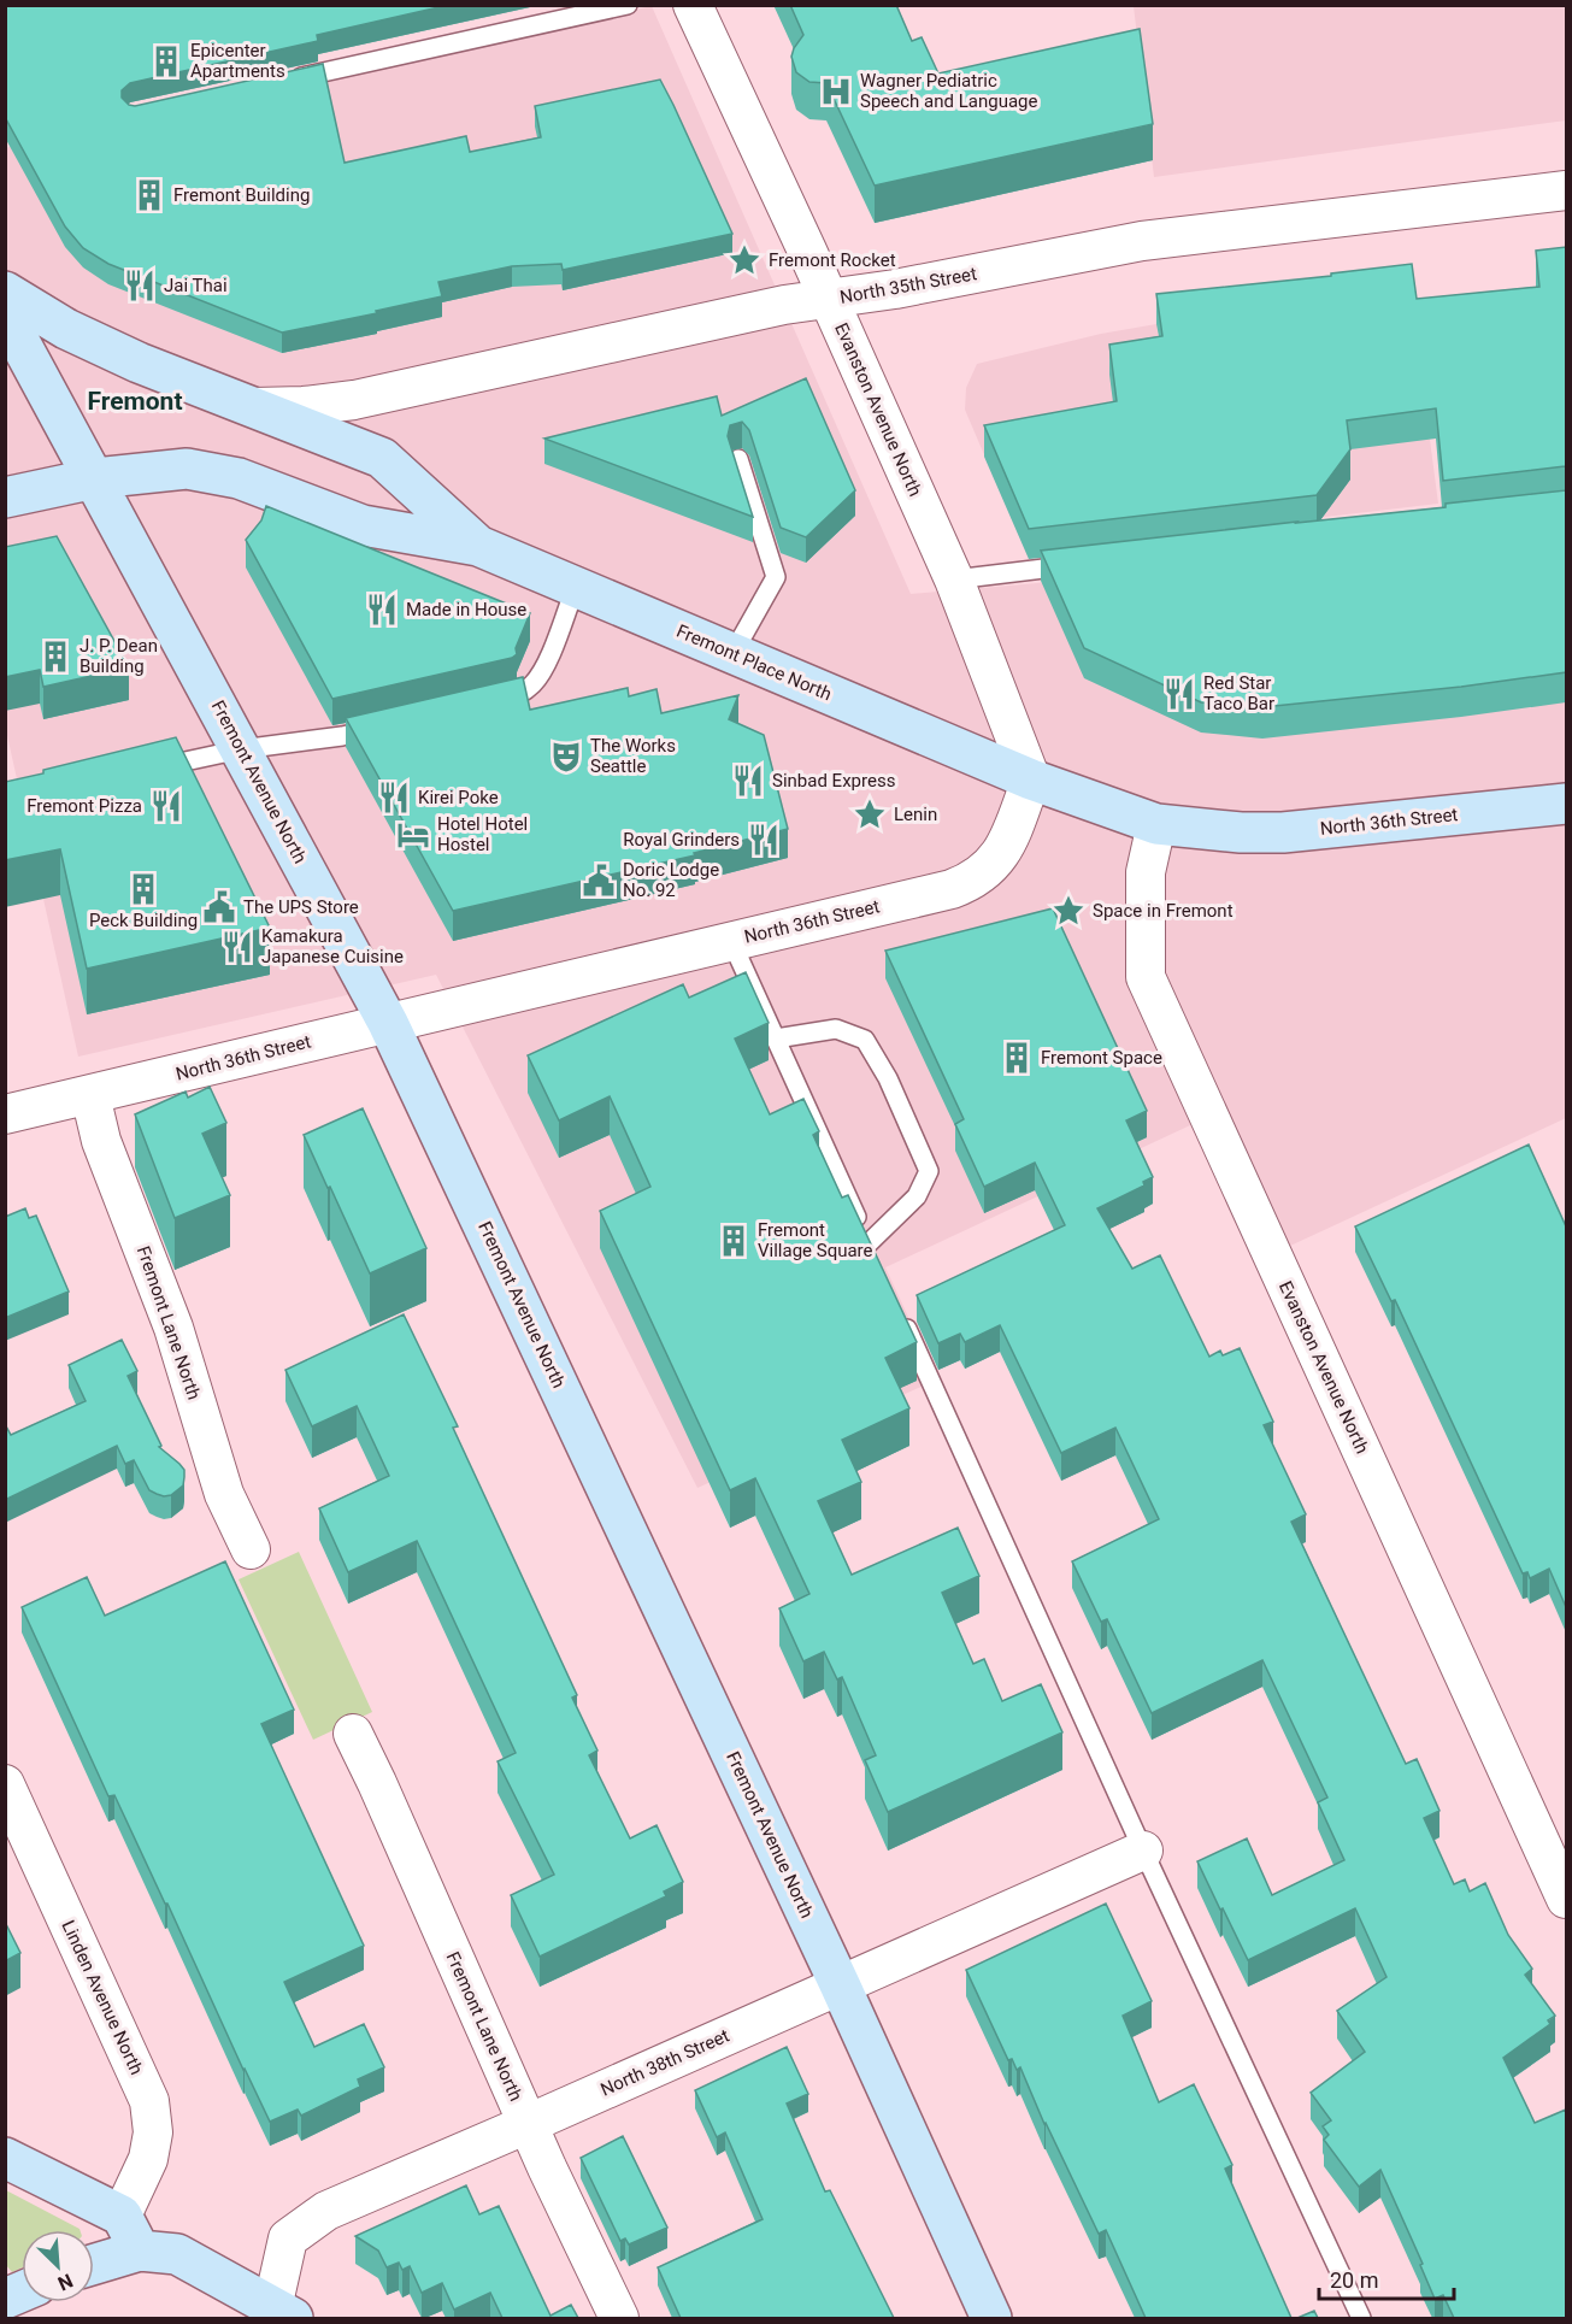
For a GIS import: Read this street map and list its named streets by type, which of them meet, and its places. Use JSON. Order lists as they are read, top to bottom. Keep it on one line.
{"streets":{"main road":["Fremont Place North","Fremont Avenue North","North 36th Street"],"street":["North 35th Street","Evanston Avenue North","Fremont Lane North","Linden Avenue North","North 38th Street"]},"crossings":[["North 35th Street","Evanston Avenue North"],["North 35th Street","Fremont Place North"],["Evanston Avenue North","Fremont Place North"],["Evanston Avenue North","North 36th Street"],["Fremont Place North","Fremont Avenue North"],["Fremont Place North","North 36th Street"],["Fremont Avenue North","North 36th Street"],["Fremont Avenue North","North 38th Street"],["North 36th Street","Fremont Lane North"],["Fremont Lane North","North 38th Street"]],"districts":["Fremont"],"places":{"building":["Epicenter Apartments","Fremont Building","J. P. Dean Building","Peck Building","Fremont Space","Fremont Village Square"],"hospital":["Wagner Pediatric Speech and Language"],"place":["Fremont Rocket","Lenin","Space in Fremont"],"restaurant":["Jai Thai","Made in House","Red Star Taco Bar","Sinbad Express","Kirei Poke","Fremont Pizza","Royal Grinders","Kamakura Japanese Cuisine"],"theatre":["The Works Seattle"],"hotel":["Hotel Hotel Hostel"],"public building":["Doric Lodge No. 92","The UPS Store"]},"scale_bar":"20 m","north":"bottom right"}
